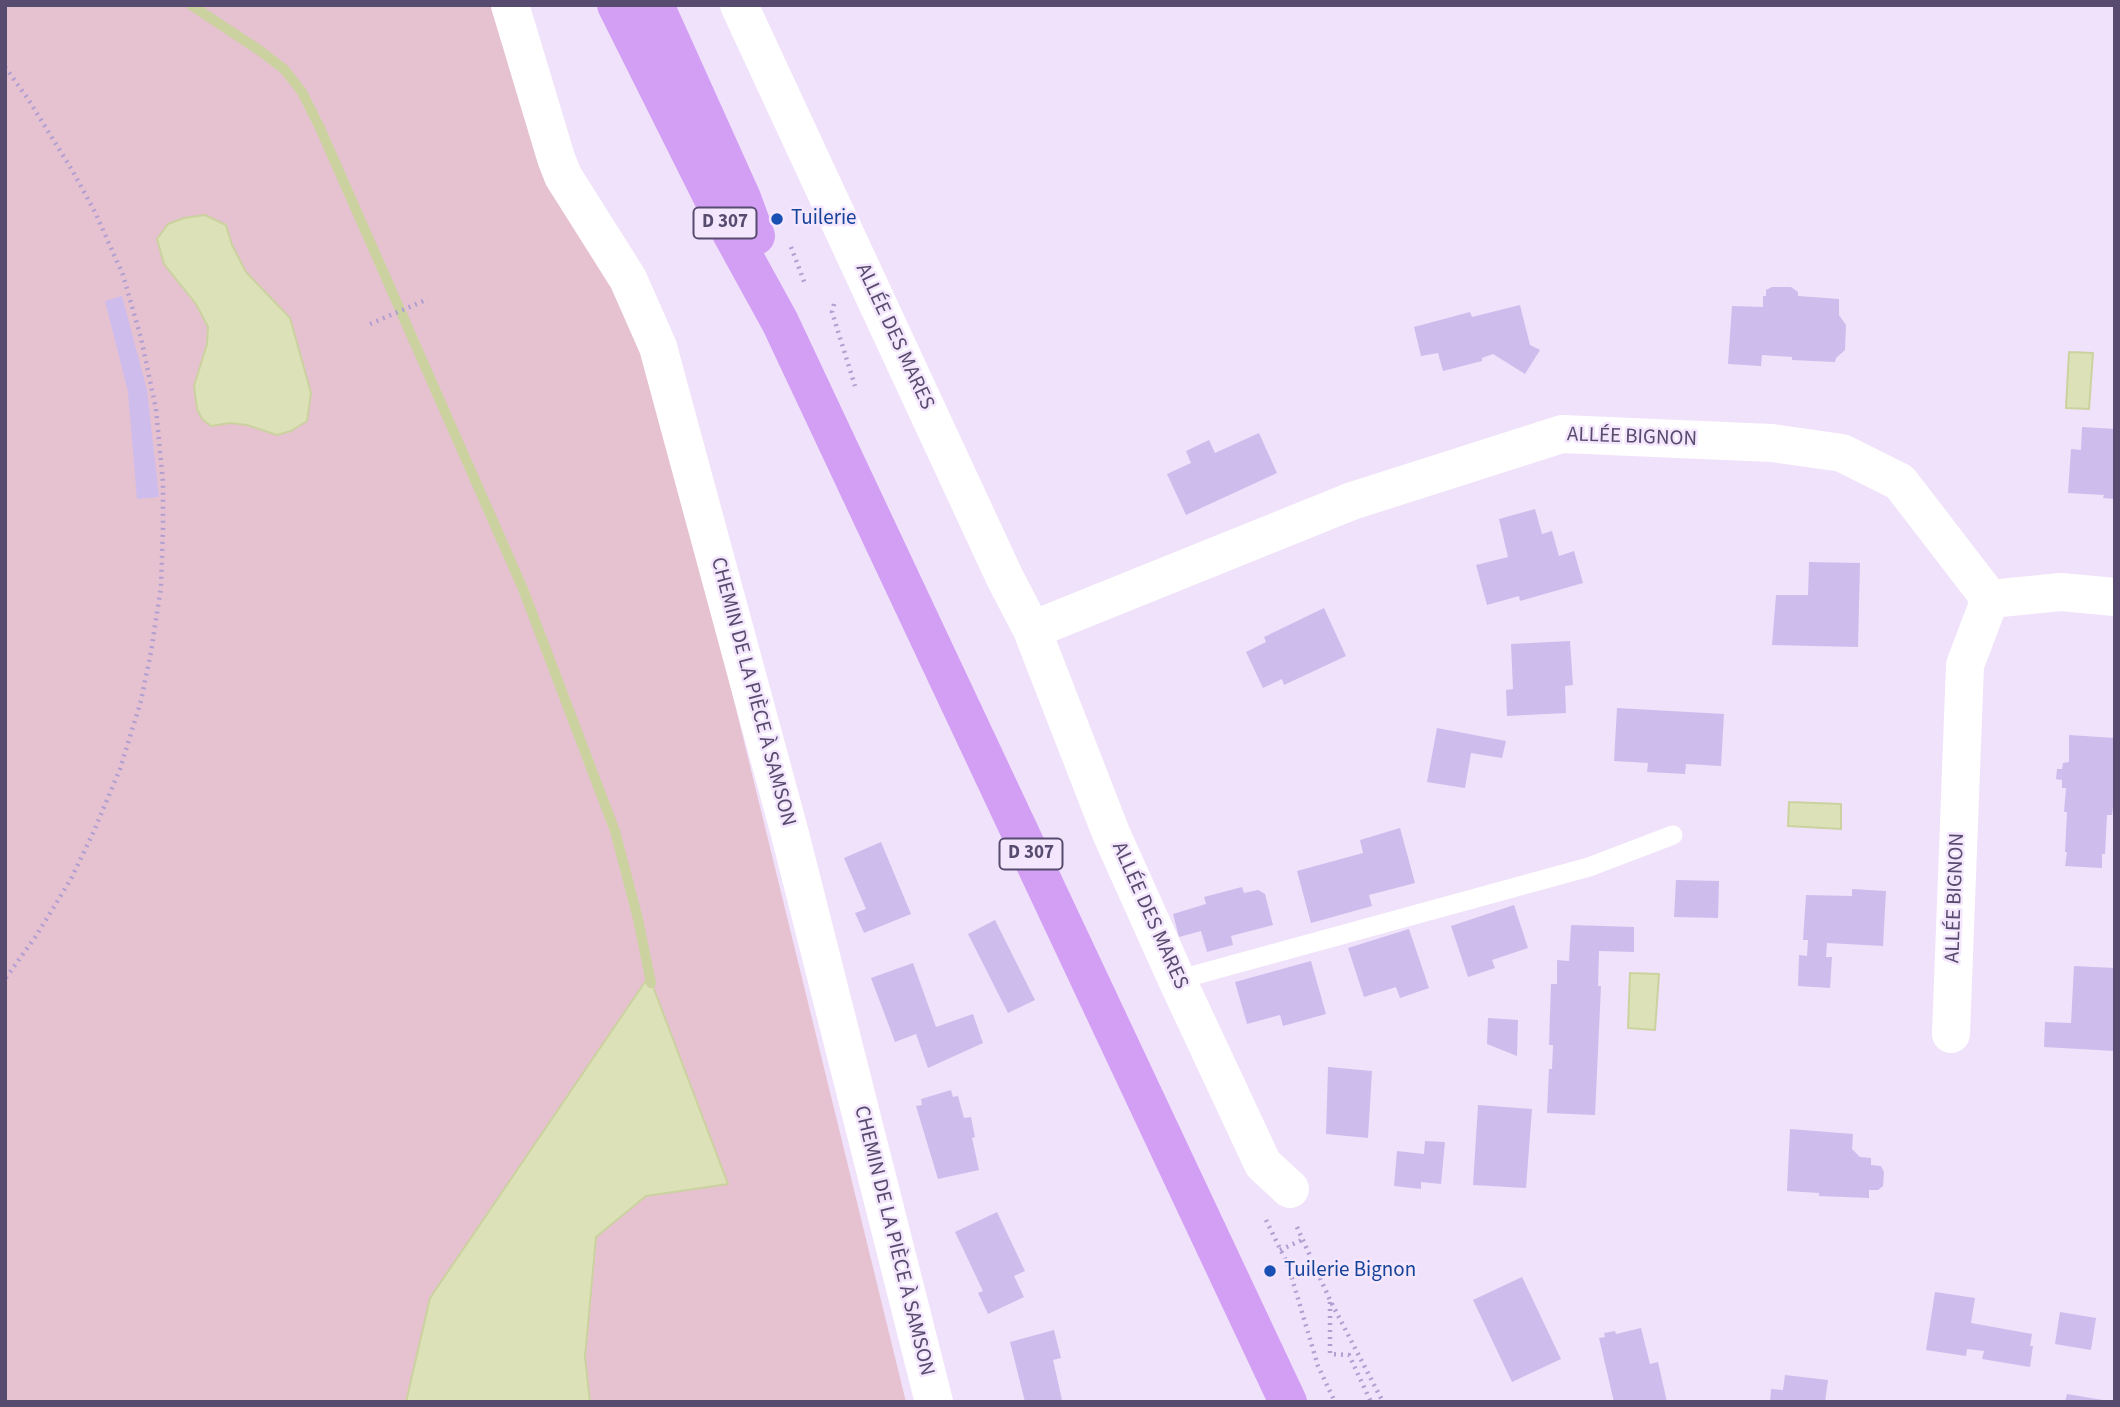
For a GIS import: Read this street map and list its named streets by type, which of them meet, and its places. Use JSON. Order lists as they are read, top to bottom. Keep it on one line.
{"streets":{"main road":["D 307"],"street":["ALLÉE DES MARES","ALLÉE BIGNON","CHEMIN DE LA PIÈCE À SAMSON"]},"crossings":[["ALLÉE DES MARES","ALLÉE BIGNON"]],"places":["Tuilerie","Tuilerie Bignon"]}
